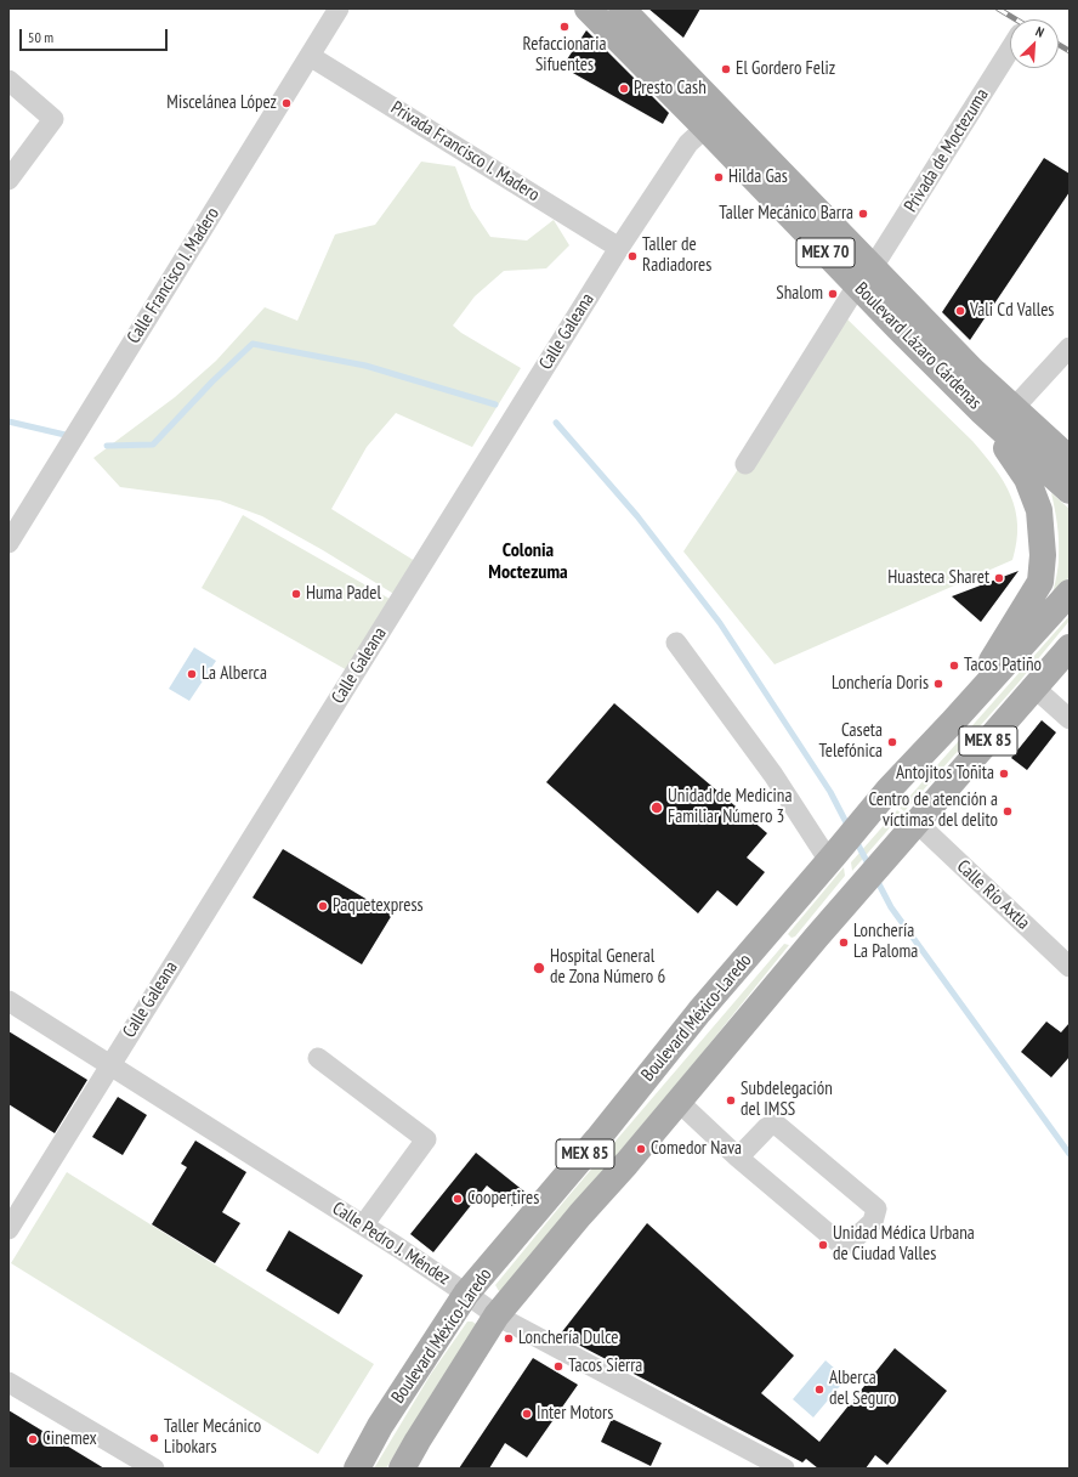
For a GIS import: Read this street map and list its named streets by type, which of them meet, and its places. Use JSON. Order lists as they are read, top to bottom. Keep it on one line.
{"streets":{"main road":["MEX 70","Boulevard Lázaro Cárdenas","MEX 85","Boulevard México-Laredo"],"street":["Privada de Moctezuma","Privada Francisco I. Madero","Calle Francisco I. Madero","Calle Galeana","Calle Río Axtla","Calle Pedro J. Méndez"]},"crossings":[["Privada de Moctezuma","Boulevard Lázaro Cárdenas"],["Privada Francisco I. Madero","Calle Francisco I. Madero"],["Privada Francisco I. Madero","Calle Galeana"],["Calle Galeana","Boulevard Lázaro Cárdenas"],["Calle Galeana","Calle Pedro J. Méndez"],["Calle Río Axtla","Boulevard México-Laredo"],["Boulevard México-Laredo","Calle Pedro J. Méndez"]],"districts":["Colonia Moctezuma"],"places":["Refaccionaria Sifuentes","El Gordero Feliz","Presto Cash","Miscelánea López","Hilda Gas","Taller Mecánico Barra","Taller de Radiadores","Shalom","Vali Cd Valles","Huasteca Sharet","Huma Padel","Tacos Patiño","La Alberca","Lonchería Doris","Caseta Telefónica","Antojitos Toñita","Unidad de Medicina Familiar Número 3","Centro de atención a víctimas del delito","Paquetexpress","Lonchería La Paloma","Hospital General de Zona Número 6","Subdelegación del IMSS","Comedor Nava","Coopertires","Unidad Médica Urbana de Ciudad Valles","Lonchería Dulce","Tacos Sierra","Alberca del Seguro","Inter Motors","Taller Mecánico Libokars","Cinemex"],"scale_bar":"50 m","north":"top right"}
